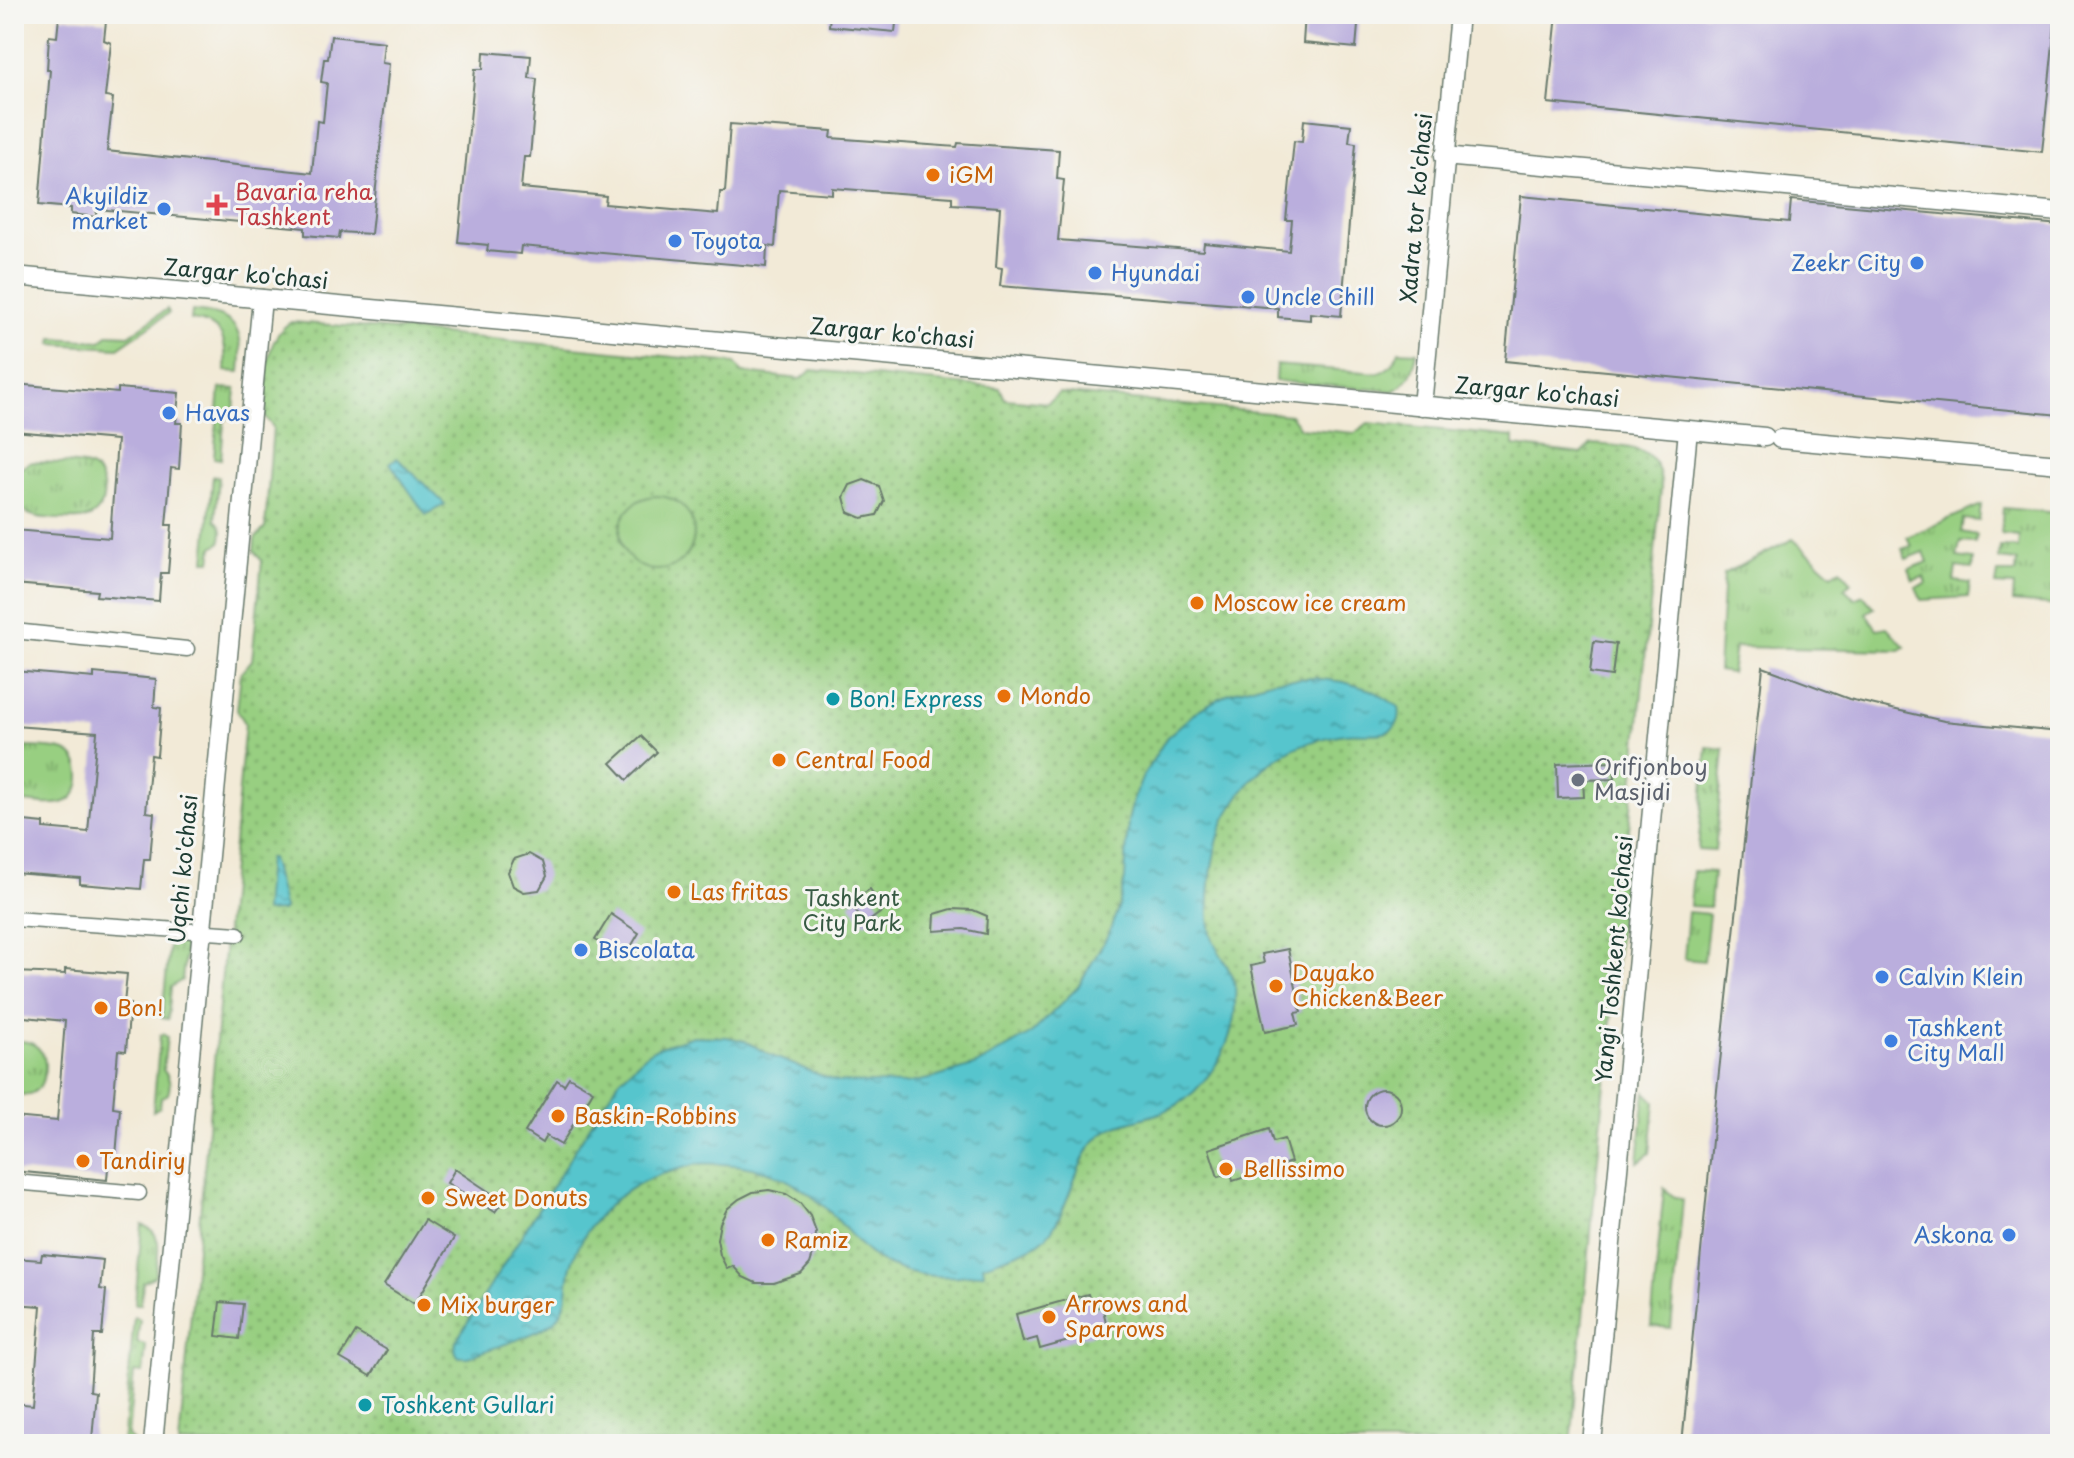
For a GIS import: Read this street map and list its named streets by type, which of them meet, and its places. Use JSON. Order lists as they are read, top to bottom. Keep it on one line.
{"streets":{"street":["Xadra tor ko'chasi","Zargar ko'chasi","Uqchi ko'chasi","Yangi Toshkent ko'chasi"]},"crossings":[["Xadra tor ko'chasi","Zargar ko'chasi"],["Zargar ko'chasi","Uqchi ko'chasi"],["Zargar ko'chasi","Yangi Toshkent ko'chasi"]],"parks":["Tashkent City Park"],"places":{"other":["iGM","Akyildiz market","Toyota","Zeekr City","Hyundai","Uncle Chill","Havas","Moscow ice cream","Mondo","Bon! Express","Central Food","Orifjonboy Masjidi","Las fritas","Biscolata","Calvin Klein","Dayako Chicken&Beer","Bon!","Tashkent City Mall","Baskin-Robbins","Tandiriy","Bellissimo","Sweet Donuts","Askona","Ramiz","Mix burger","Arrows and Sparrows","Toshkent Gullari"],"health":["Bavaria reha Tashkent"]}}
